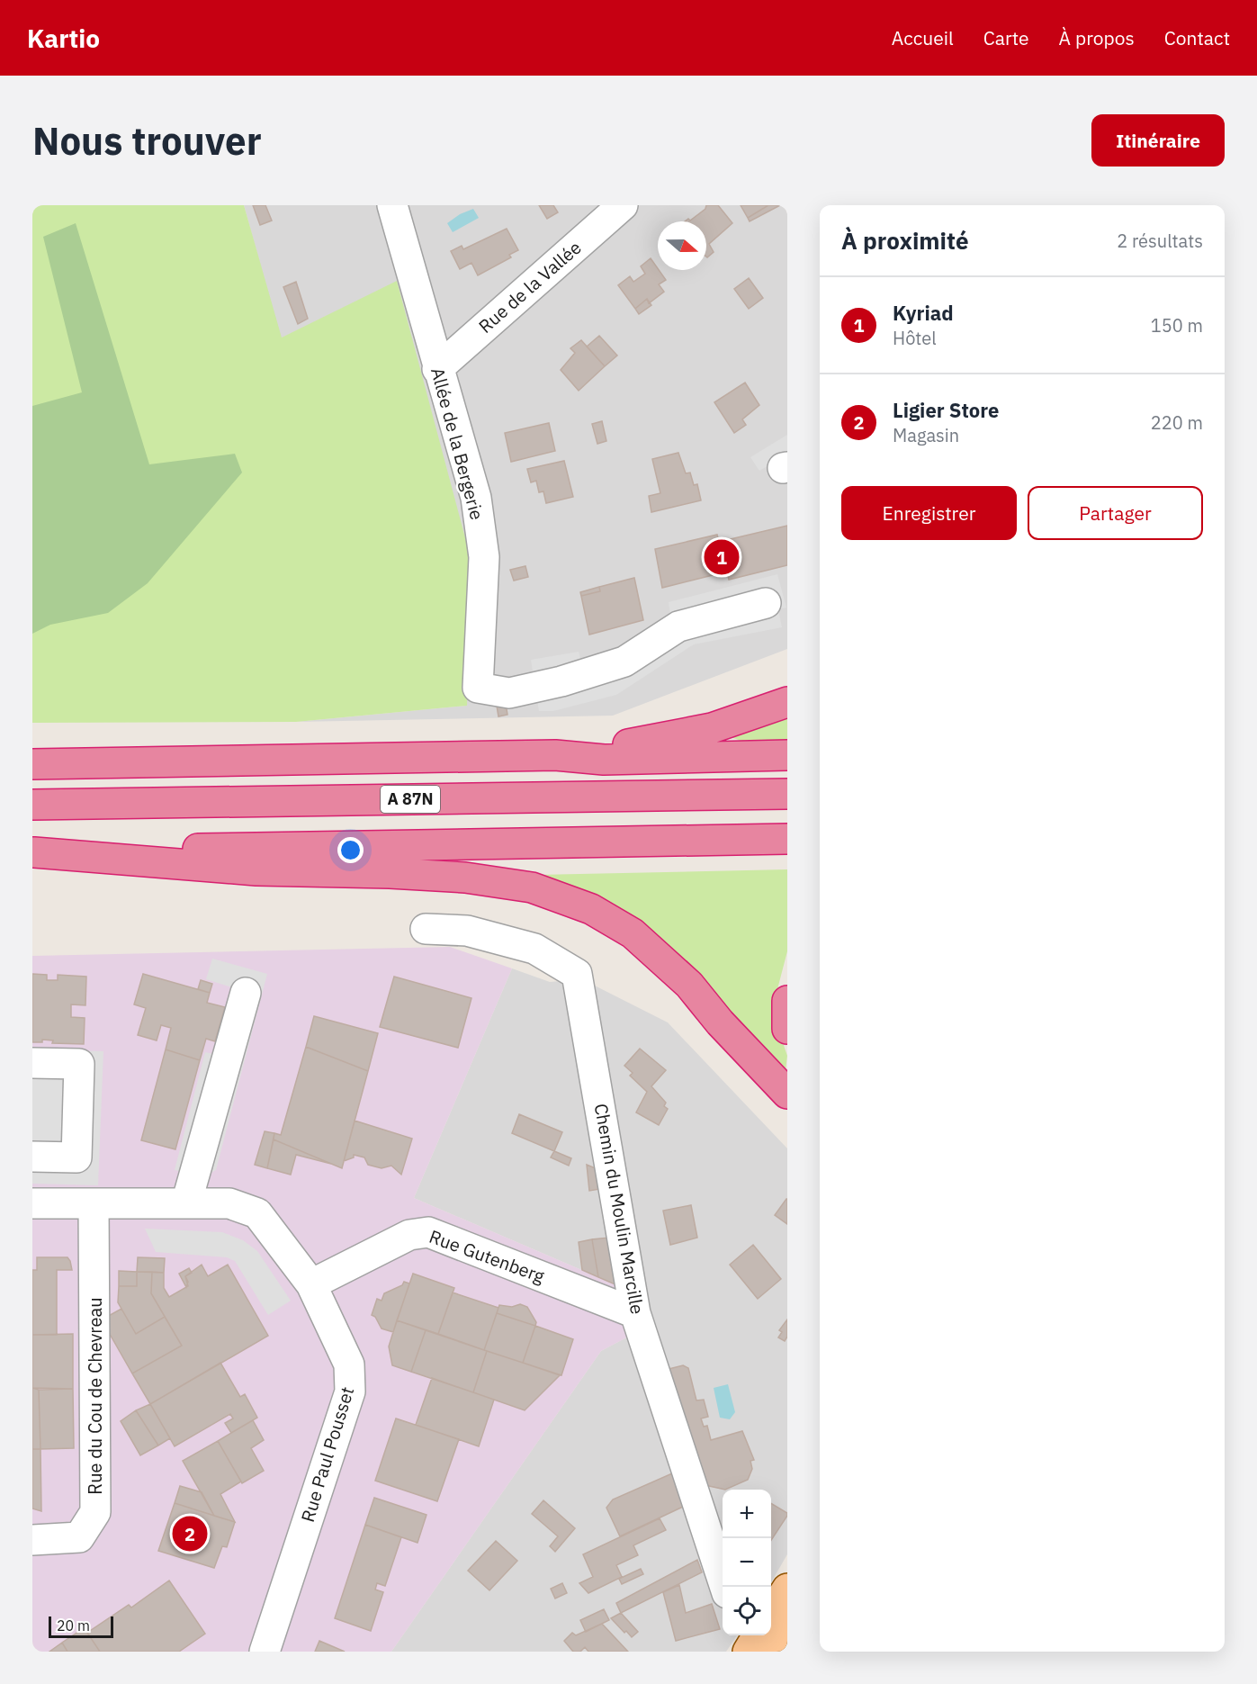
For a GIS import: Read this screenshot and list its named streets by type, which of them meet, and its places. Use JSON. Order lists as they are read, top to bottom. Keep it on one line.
{"streets":{"highway":["A 87N"],"street":["Rue de la Vallée","Allée de la Bergerie","Chemin du Moulin Marcille","Rue Gutenberg","Rue du Cou de Chevreau","Rue Paul Pousset"]},"crossings":[["Rue de la Vallée","Allée de la Bergerie"],["Chemin du Moulin Marcille","Rue Gutenberg"],["Rue Gutenberg","Rue Paul Pousset"],["Rue du Cou de Chevreau","Rue Paul Pousset"]],"scale_bar":"20 m","north":"right","page":{"header":"Kartio","nav":["Accueil","Carte","À propos","Contact"],"buttons":["Itinéraire",["Enregistrer","Partager"]],"title":"Nous trouver","heading":["À proximité","2 résultats"],"list":[{"mark":"1","name":"Kyriad","note":"Hôtel","value":"150 m"},{"mark":"2","name":"Ligier Store","note":"Magasin","value":"220 m"}],"pins":["1","2"],"map_buttons":["+","−"],"scale":"20 m"}}
